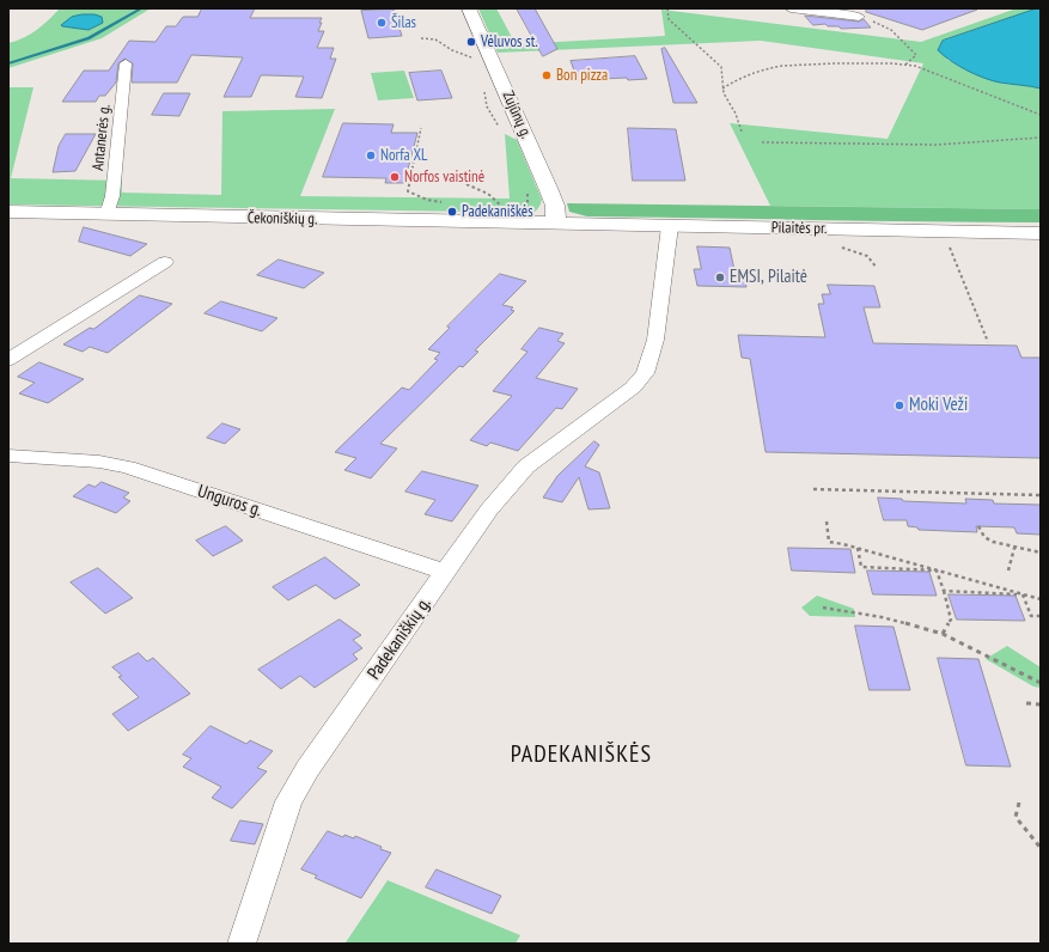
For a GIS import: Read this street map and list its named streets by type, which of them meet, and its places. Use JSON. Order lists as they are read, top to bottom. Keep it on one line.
{"streets":{"main road":["Zujūnų g.","Čekoniškių g.","Pilaitės pr."],"street":["Antanerės g.","Unguros g.","Padekaniškių g."]},"crossings":[["Zujūnų g.","Čekoniškių g."],["Zujūnų g.","Pilaitės pr."],["Antanerės g.","Čekoniškių g."],["Čekoniškių g.","Pilaitės pr."],["Pilaitės pr.","Padekaniškių g."],["Unguros g.","Padekaniškių g."]],"districts":["PADEKANIŠKĖS"],"places":["Šilas","Vėluvos st.","Bon pizza","Norfa XL","Norfos vaistinė","Padekaniškės","EMSI, Pilaitė","Moki Veži"]}
